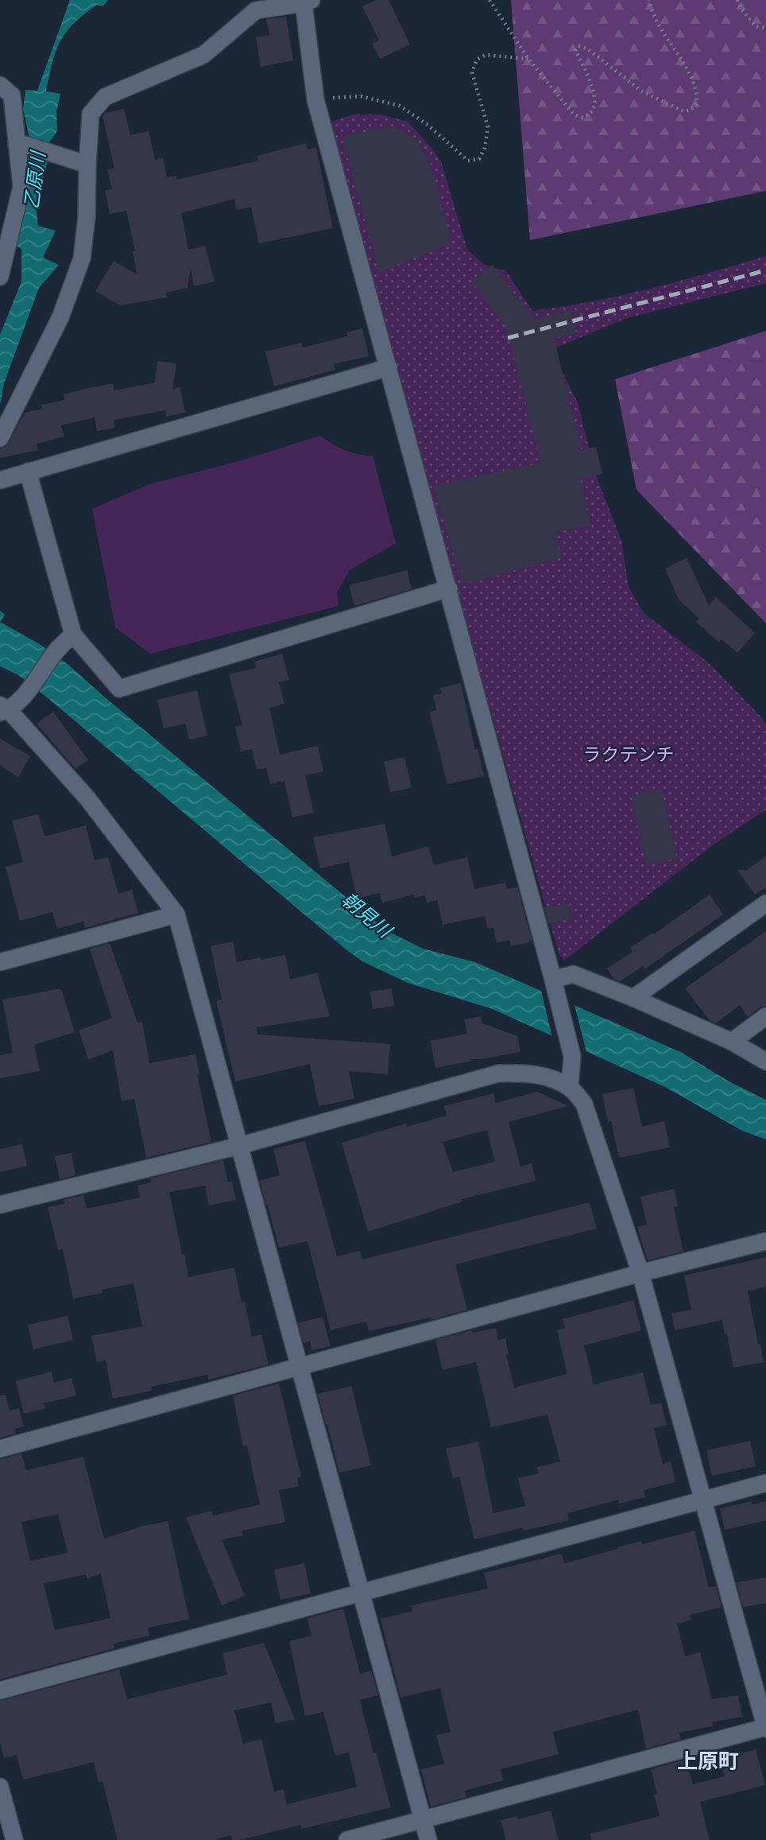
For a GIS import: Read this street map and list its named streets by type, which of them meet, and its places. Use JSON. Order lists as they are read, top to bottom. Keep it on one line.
{"districts":["上原町"],"water":["乙原川","朝見川"],"parks":["ラクテンチ"]}
